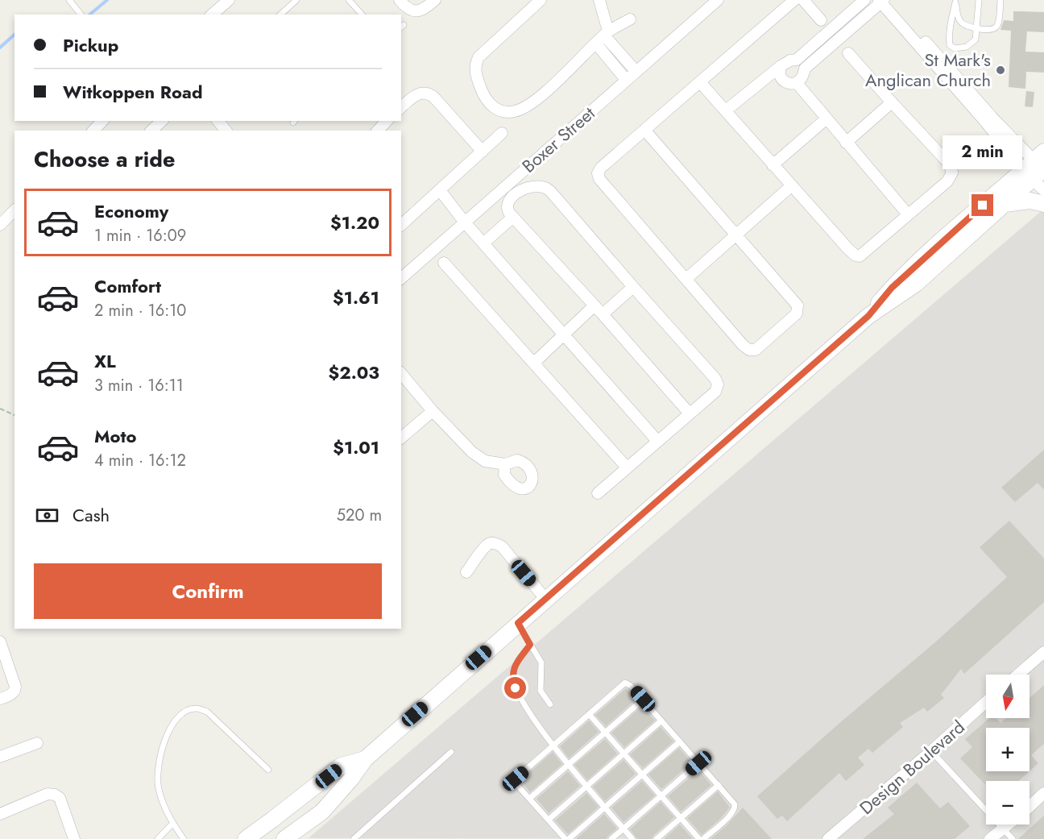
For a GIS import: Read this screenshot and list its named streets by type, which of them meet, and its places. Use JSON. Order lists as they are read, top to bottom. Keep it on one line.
{"streets":{"street":["Boxer Street","Design Boulevard"]},"places":["St Mark's Anglican Church"],"north":"bottom","page":{"banner":["Pickup","Witkoppen Road"],"heading":"Choose a ride","bubble":"2 min","list":[{"name":"Economy","note":"1 min · 16:09","value":"$1.20"},{"name":"Comfort","note":"2 min · 16:10","value":"$1.61"},{"name":"XL","note":"3 min · 16:11","value":"$2.03"},{"name":"Moto","note":"4 min · 16:12","value":"$1.01"}],"pay":["Cash","520 m"],"buttons":"Confirm","map_buttons":["+","−"]}}
